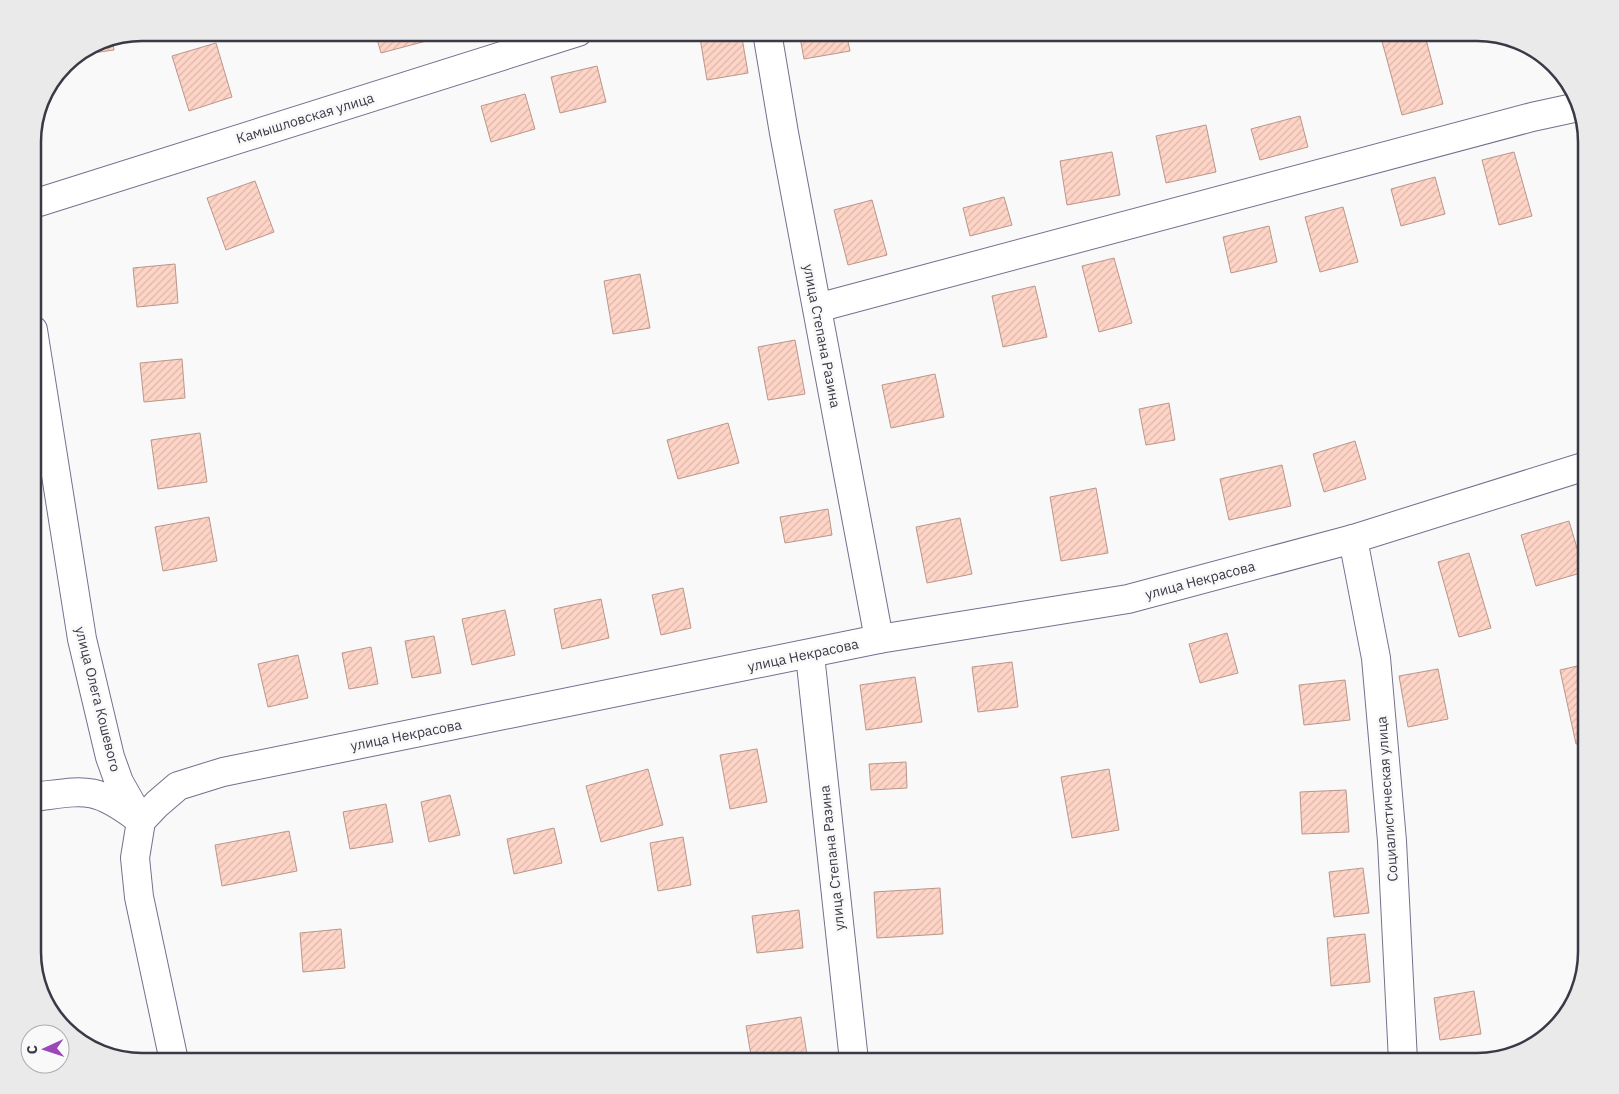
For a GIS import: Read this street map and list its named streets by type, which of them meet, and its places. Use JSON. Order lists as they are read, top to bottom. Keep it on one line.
{"streets":{"street":["Камышловская улица","улица Степана Разина","улица Некрасова","улица Олега Кошевого","Социалистическая улица"]},"crossings":[["улица Степана Разина","улица Некрасова"],["улица Некрасова","улица Олега Кошевого"],["улица Некрасова","Социалистическая улица"]],"north":"left"}
